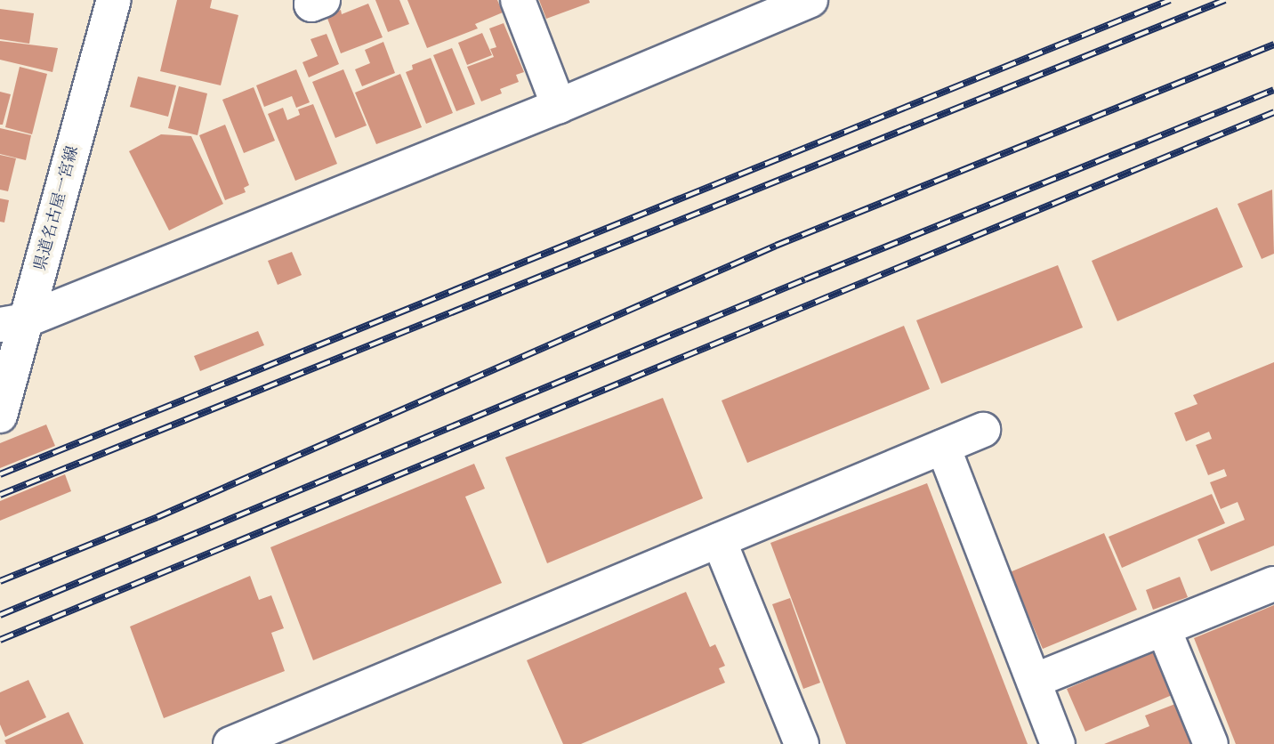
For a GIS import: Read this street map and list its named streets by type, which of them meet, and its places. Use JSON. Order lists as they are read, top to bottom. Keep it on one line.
{"streets":{"street":["県道名古屋一宮線"]}}
